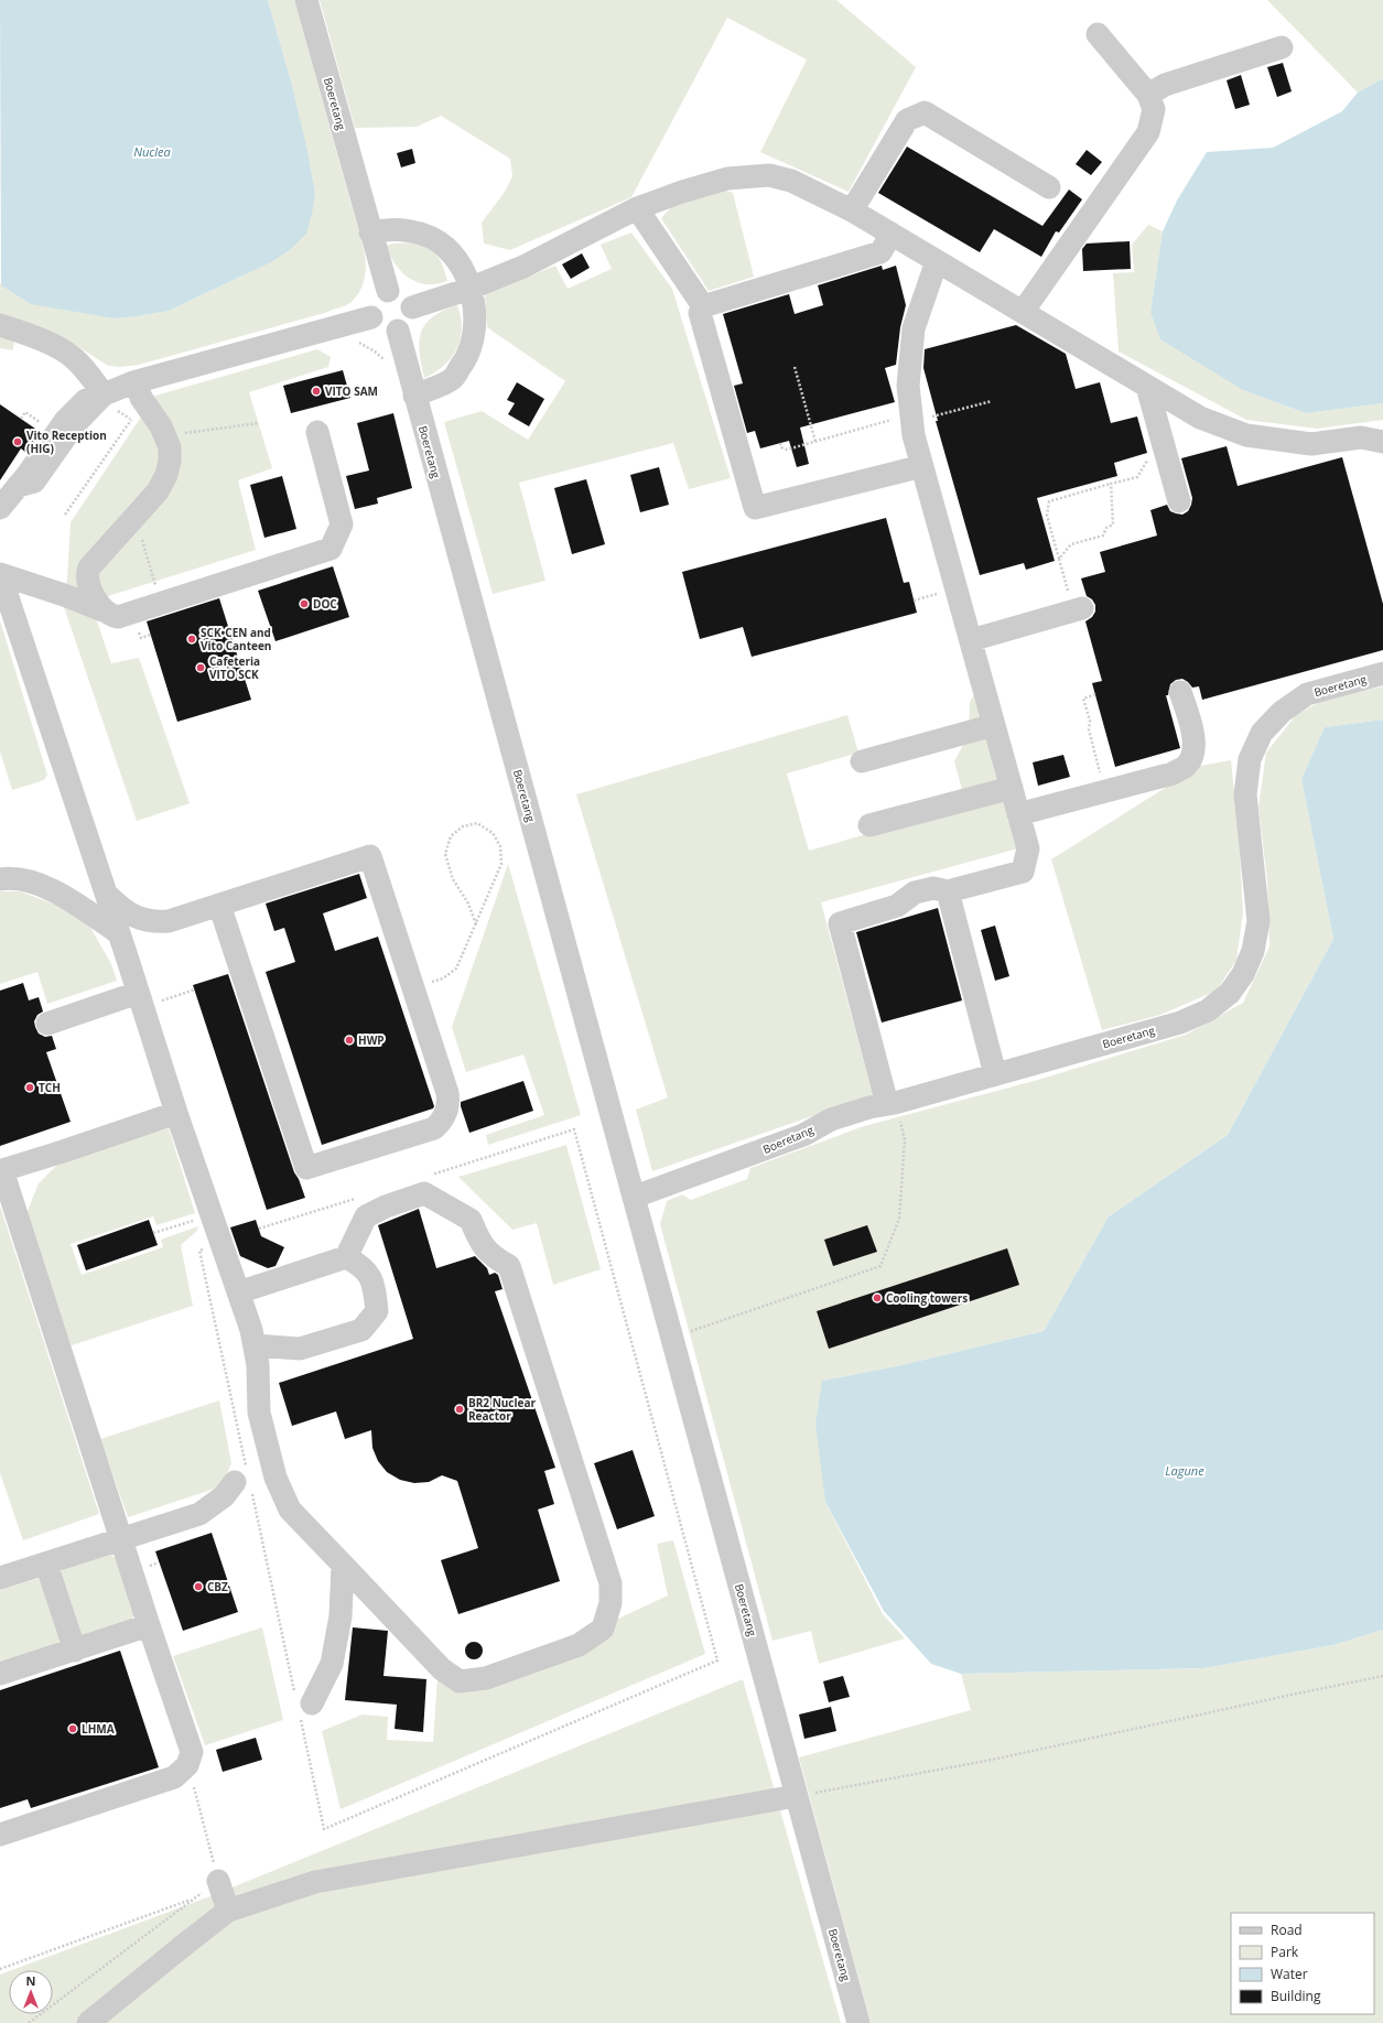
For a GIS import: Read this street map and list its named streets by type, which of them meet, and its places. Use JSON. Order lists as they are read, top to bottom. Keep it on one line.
{"streets":{"street":["Boeretang"]},"water":["Nuclea","Lagune"],"places":["VITO SAM","Vito Reception (HIG)","DOC","SCK•CEN and Vito Canteen","Cafeteria VITO SCK","HWP","TCH","Cooling towers","BR2 Nuclear Reactor","CBZ","LHMA"],"legend":["Road","Park","Water","Building"],"north":"top"}
